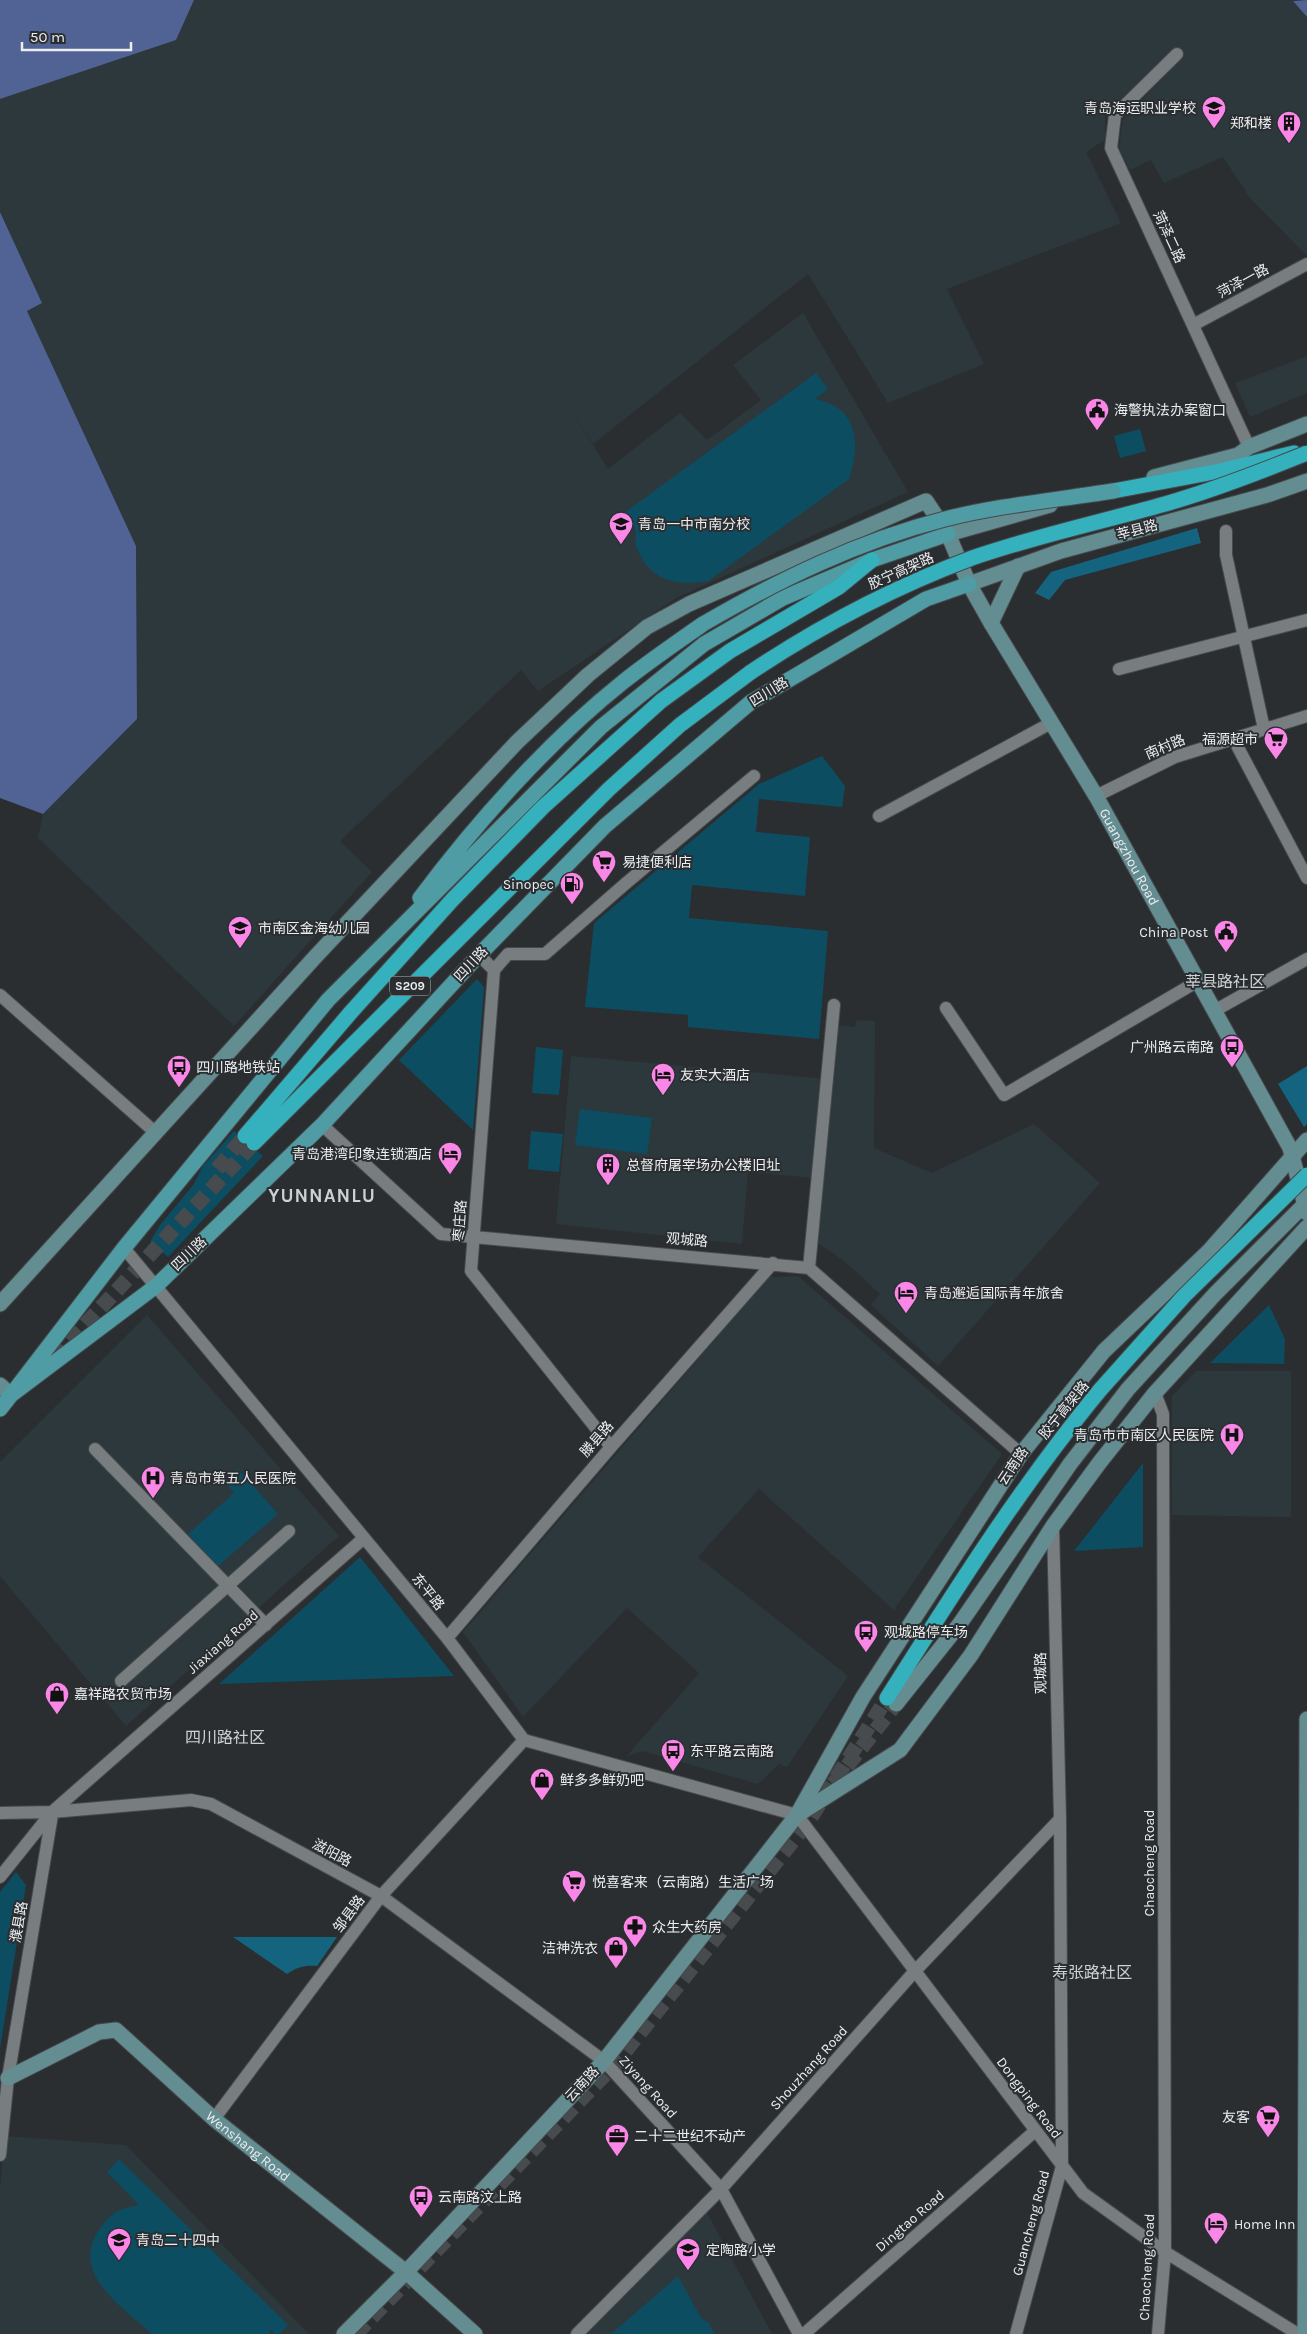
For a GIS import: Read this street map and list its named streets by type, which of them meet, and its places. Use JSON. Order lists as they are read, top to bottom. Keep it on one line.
{"streets":{"highway":["胶宁高架路","S209"],"main road":["莘县路","四川路","Guangzhou Road","云南路","Wenshang Road"],"street":["菏泽二路","菏泽一路","南村路","枣庄路","观城路","滕县路","东平路","Jiaxiang Road","滋阳路","Chaocheng Road","邹县路","濮县路","Shouzhang Road","Ziyang Road","Dongping Road","Dingtao Road","Guancheng Road"]},"crossings":[["菏泽二路","菏泽一路"],["莘县路","四川路"],["莘县路","Guangzhou Road"],["四川路","Guangzhou Road"],["四川路","观城路"],["四川路","东平路"],["南村路","Guangzhou Road"],["Guangzhou Road","云南路"],["枣庄路","观城路"],["枣庄路","滕县路"],["观城路","滕县路"],["观城路","云南路"],["观城路","Shouzhang Road"],["观城路","Guancheng Road"],["滕县路","东平路"],["云南路","滋阳路"],["云南路","Chaocheng Road"],["云南路","Ziyang Road"],["云南路","Dongping Road"],["云南路","Wenshang Road"],["东平路","Jiaxiang Road"],["东平路","邹县路"],["Jiaxiang Road","滋阳路"],["Jiaxiang Road","濮县路"],["滋阳路","邹县路"],["滋阳路","濮县路"],["滋阳路","Ziyang Road"],["Chaocheng Road","Dongping Road"],["邹县路","Wenshang Road"],["濮县路","Wenshang Road"],["Shouzhang Road","Ziyang Road"],["Shouzhang Road","Dongping Road"],["Shouzhang Road","Guancheng Road"],["Dongping Road","Dingtao Road"],["Dongping Road","Guancheng Road"]],"districts":["莘县路社区","YUNNANLU","四川路社区","寿张路社区"],"places":{"school or university":["青岛海运职业学校","青岛一中市南分校","市南区金海幼儿园","青岛二十四中","定陶路小学"],"building":["郑和楼","总督府屠宰场办公楼旧址"],"public building":["海警执法办案窗口","China Post"],"supermarket":["福源超市","易捷便利店","悦喜客来（云南路）生活广场","友客"],"fuel station":["Sinopec"],"bus stop":["广州路云南路","四川路地铁站","观城路停车场","东平路云南路","云南路汶上路"],"hotel":["友实大酒店","青岛港湾印象连锁酒店","青岛邂逅国际青年旅舍","Home Inn"],"hospital":["青岛市市南区人民医院","青岛市第五人民医院"],"shop":["嘉祥路农贸市场","鲜多多鲜奶吧","洁神洗衣"],"pharmacy":["众生大药房"],"office":["二十二世纪不动产"]},"scale_bar":"50 m"}
